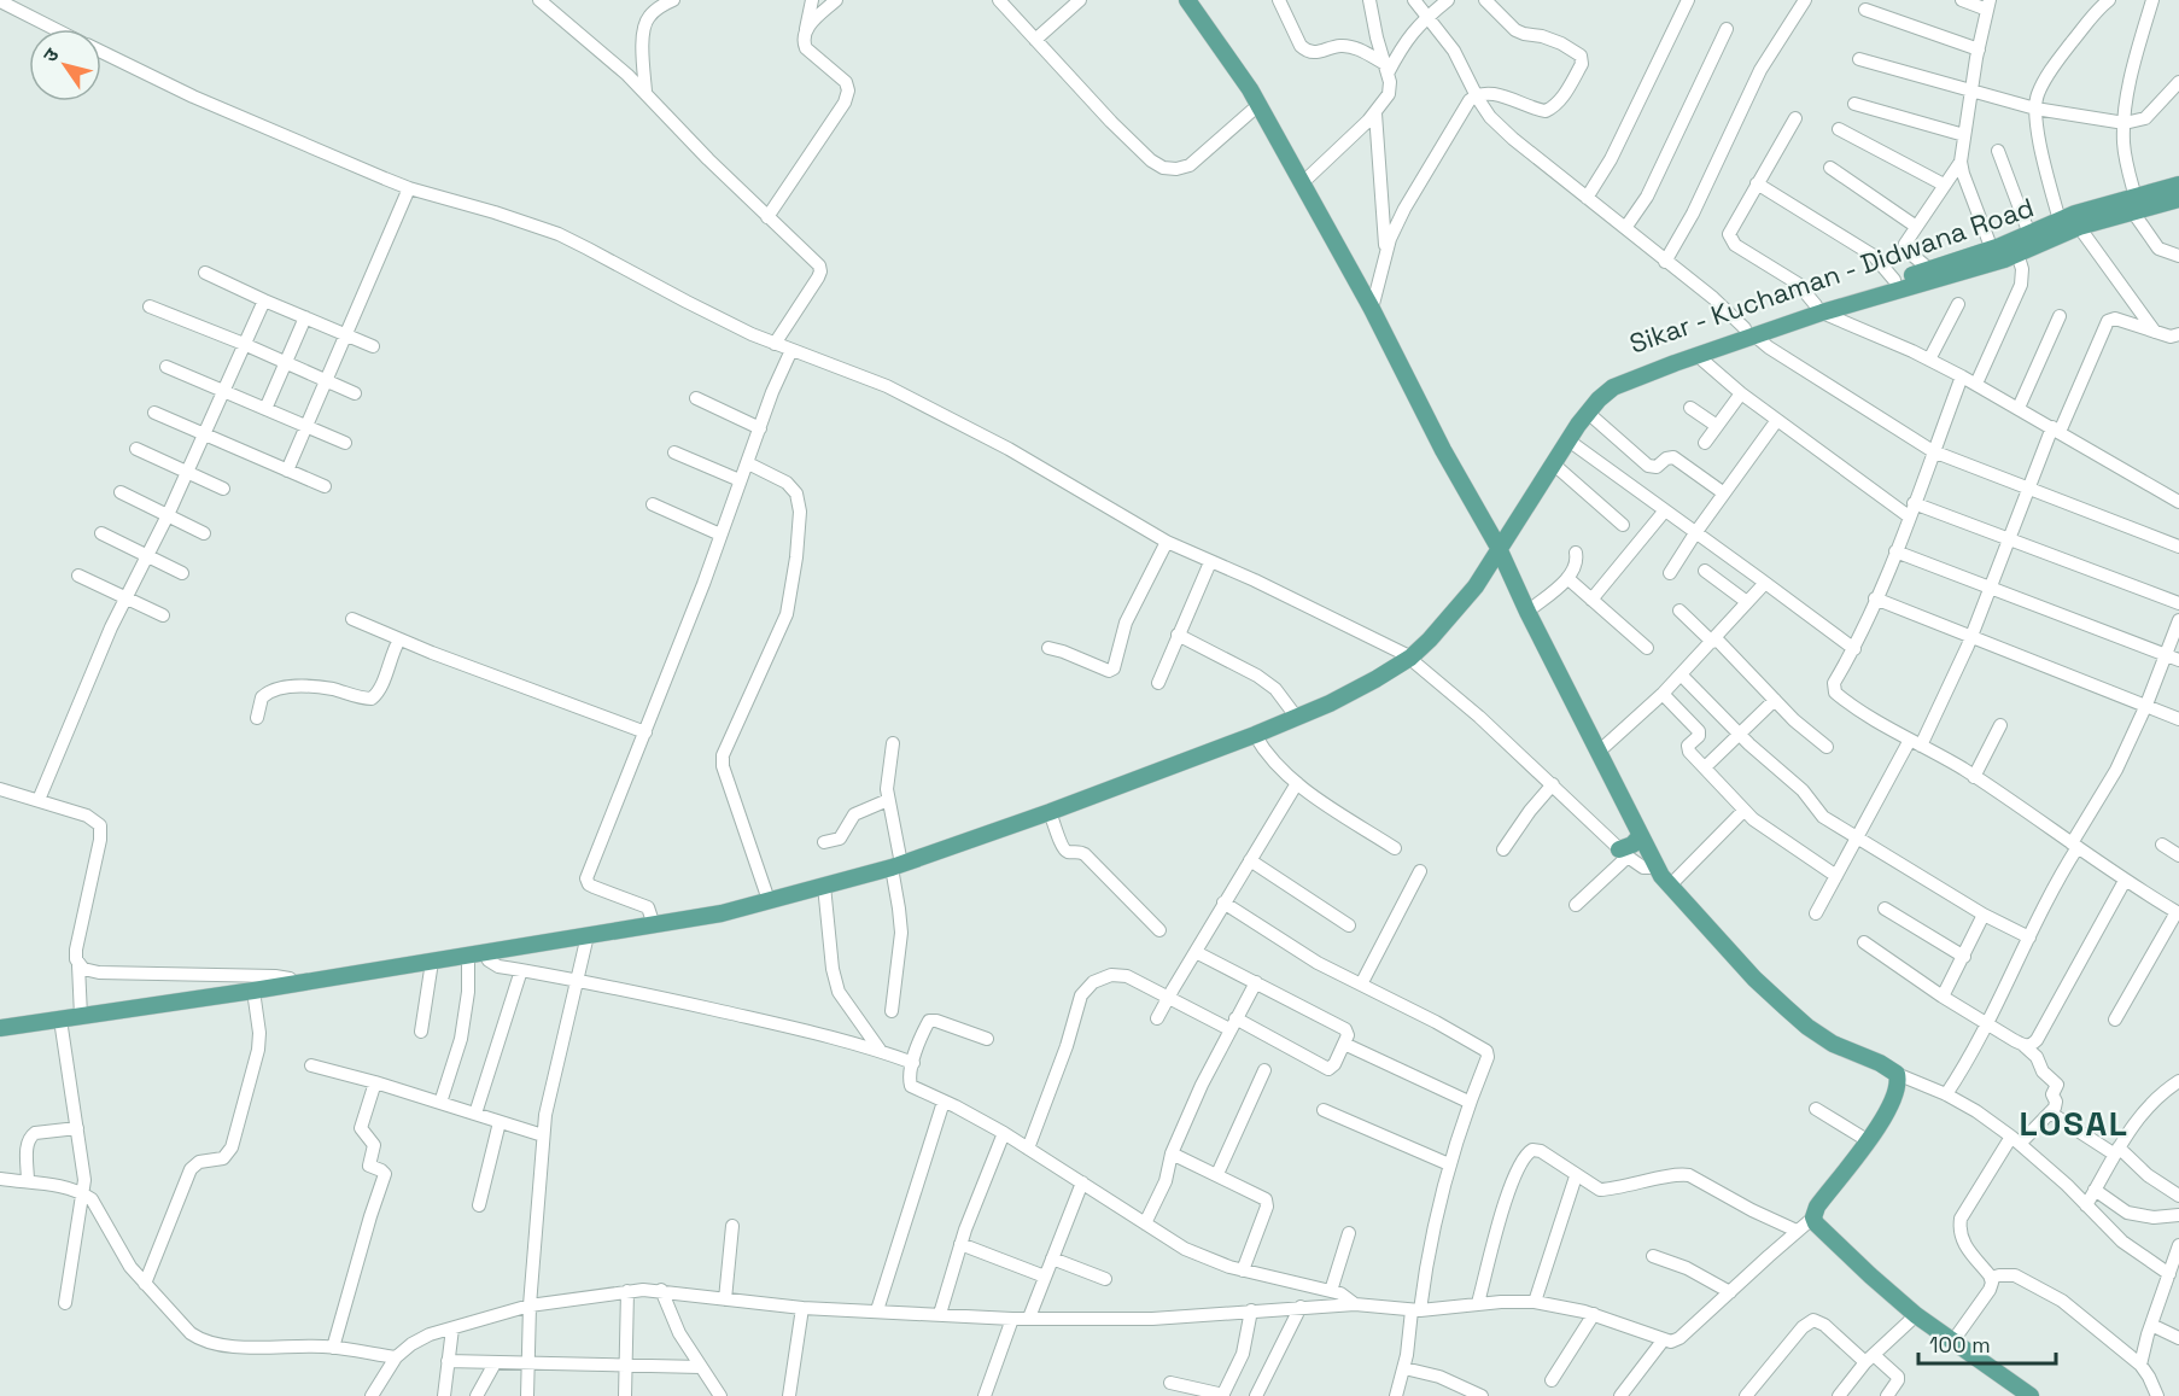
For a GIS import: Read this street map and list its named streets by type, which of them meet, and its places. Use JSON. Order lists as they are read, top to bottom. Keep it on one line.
{"streets":{"main road":["Sikar - Kuchaman - Didwana Road"]},"districts":["LOSAL"],"scale_bar":"100 m","north":"top left"}
